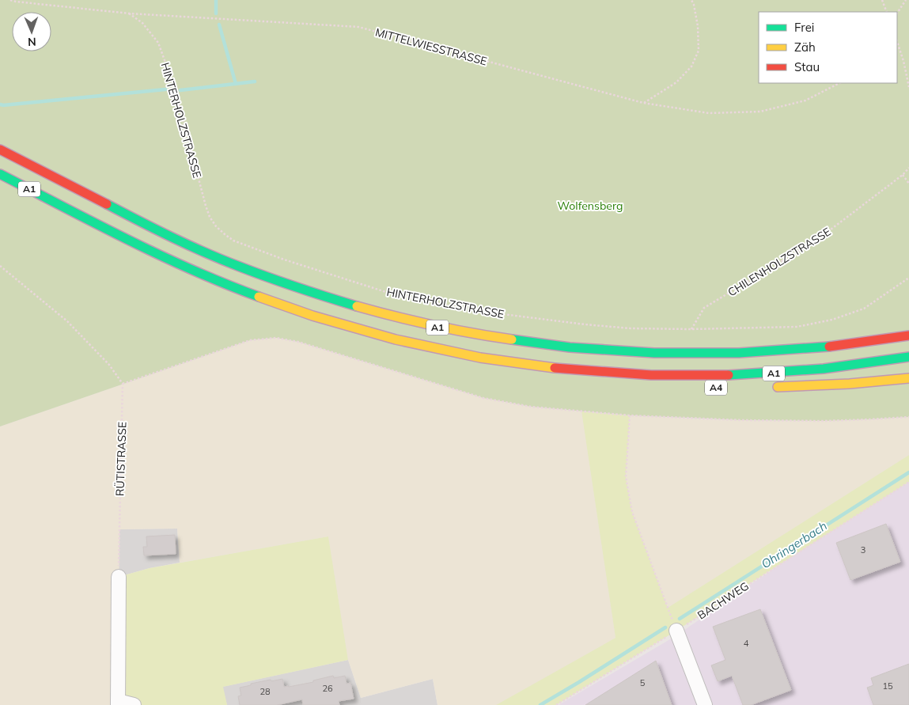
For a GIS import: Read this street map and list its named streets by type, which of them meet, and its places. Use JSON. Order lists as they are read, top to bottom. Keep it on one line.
{"streets":{"highway":["A1","A4"],"path":["MITTELWIESSTRASSE","HINTERHOLZSTRASSE","CHILENHOLZSTRASSE","RÜTISTRASSE","BACHWEG"]},"crossings":[["MITTELWIESSTRASSE","HINTERHOLZSTRASSE"],["HINTERHOLZSTRASSE","CHILENHOLZSTRASSE"],["A1","A4"]],"water":["Ohringerbach"],"parks":["Wolfensberg"],"house_numbers":["3","4","5","15","26","28"],"legend":["Frei","Zäh","Stau"],"north":"bottom"}
